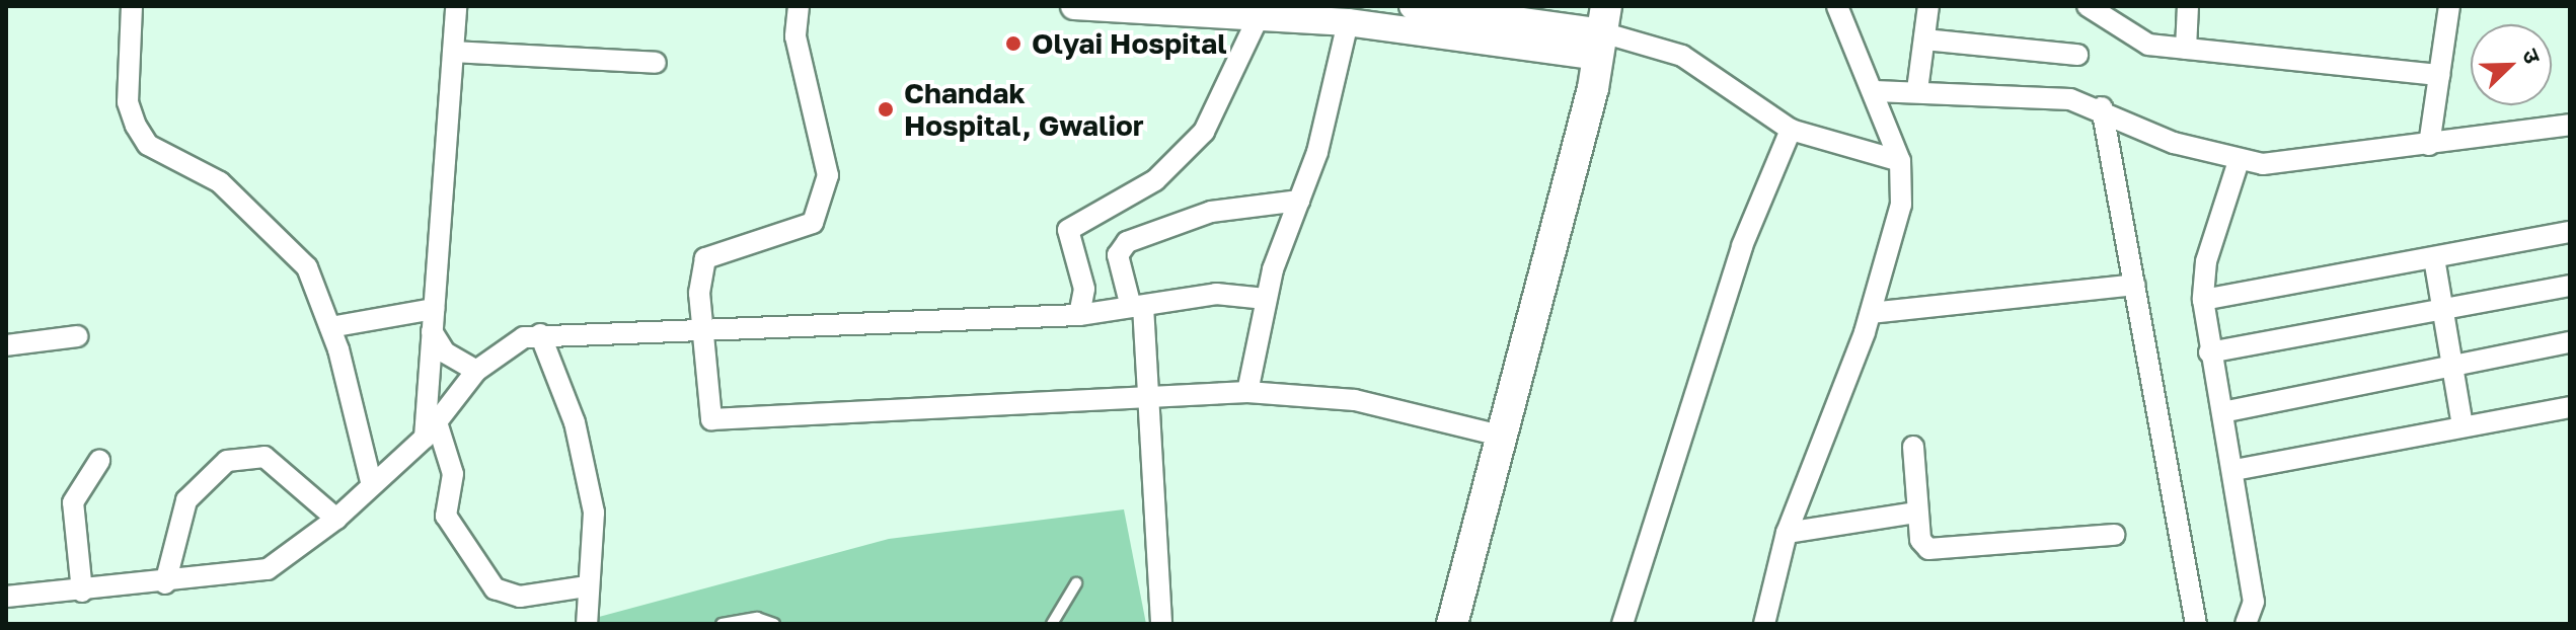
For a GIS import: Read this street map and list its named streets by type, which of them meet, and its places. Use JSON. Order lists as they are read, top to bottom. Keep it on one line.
{"places":["Olyai Hospital","Chandak Hospital, Gwalior"],"north":"top right"}
